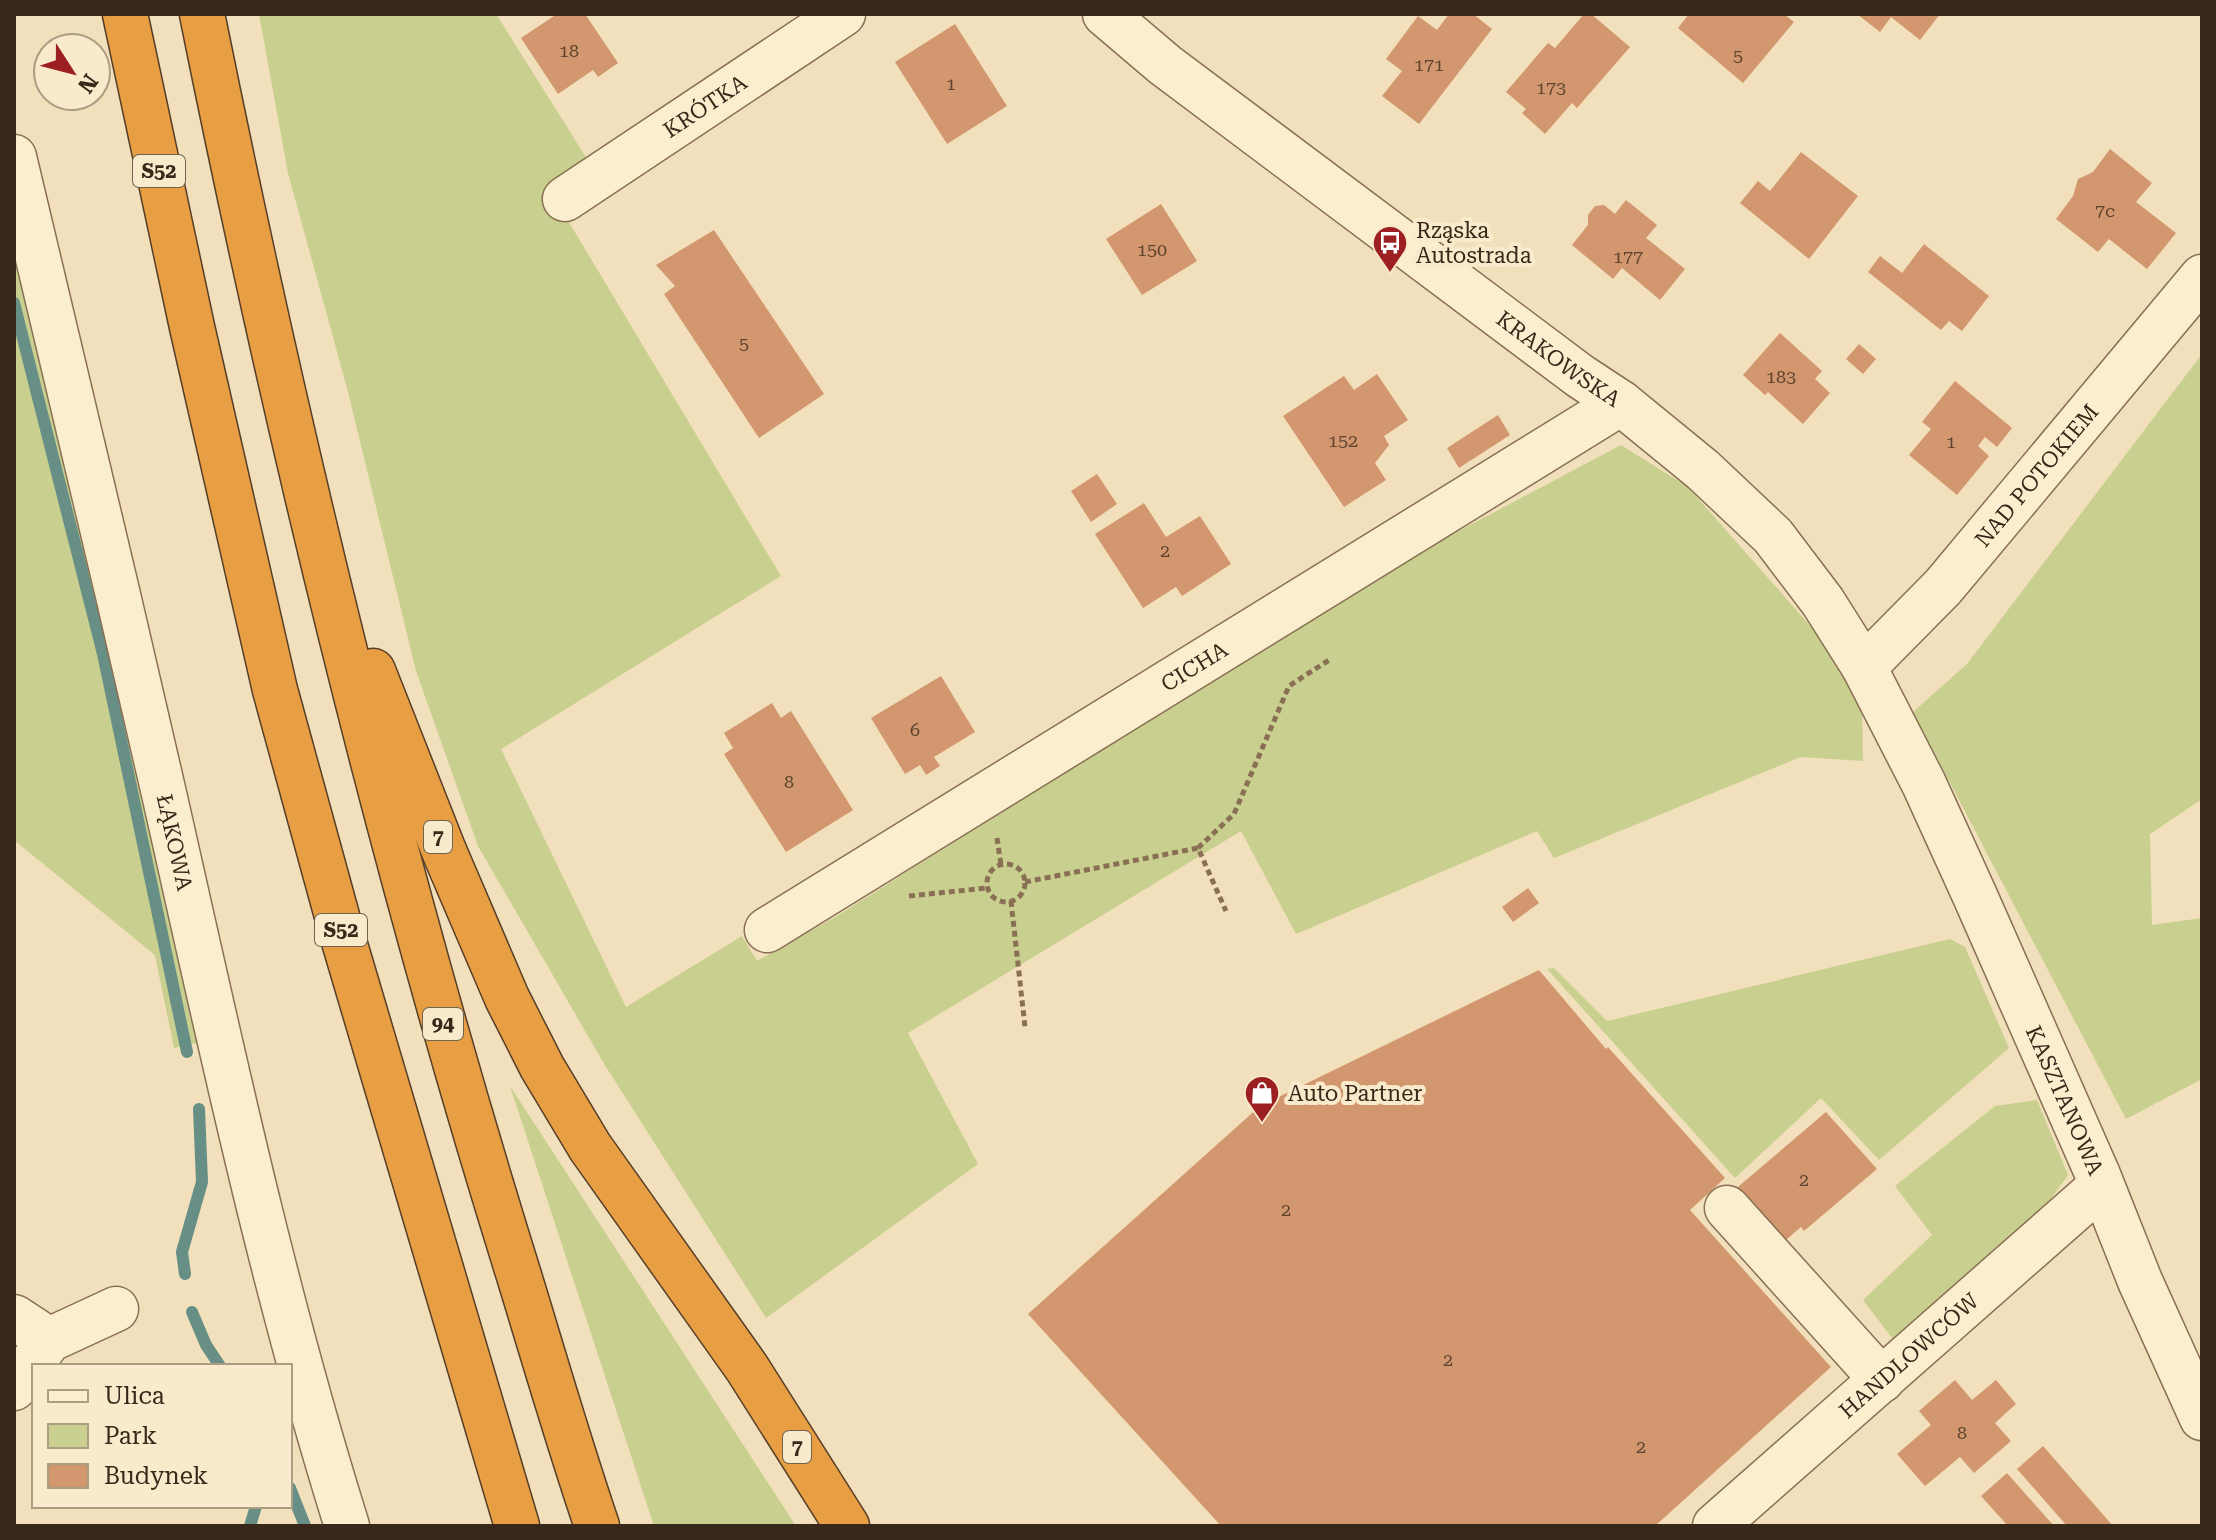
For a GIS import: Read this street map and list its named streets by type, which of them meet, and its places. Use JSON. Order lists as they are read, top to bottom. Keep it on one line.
{"streets":{"highway":["S52","7","94"],"street":["KRÓTKA","KRAKOWSKA","NAD POTOKIEM","CICHA","ŁĄKOWA","KASZTANOWA","HANDLOWCÓW"]},"crossings":[["KRAKOWSKA","NAD POTOKIEM"],["KRAKOWSKA","CICHA"],["KRAKOWSKA","KASZTANOWA"],["7","94"],["KASZTANOWA","HANDLOWCÓW"]],"places":{"bus stop":["Rząska Autostrada"],"shop":["Auto Partner"]},"house_numbers":["18","5","171","1","173","7c","150","177","5","183","152","1","2","6","8","2","2","2","8","2"],"legend":["Ulica","Park","Budynek"],"north":"bottom right"}
